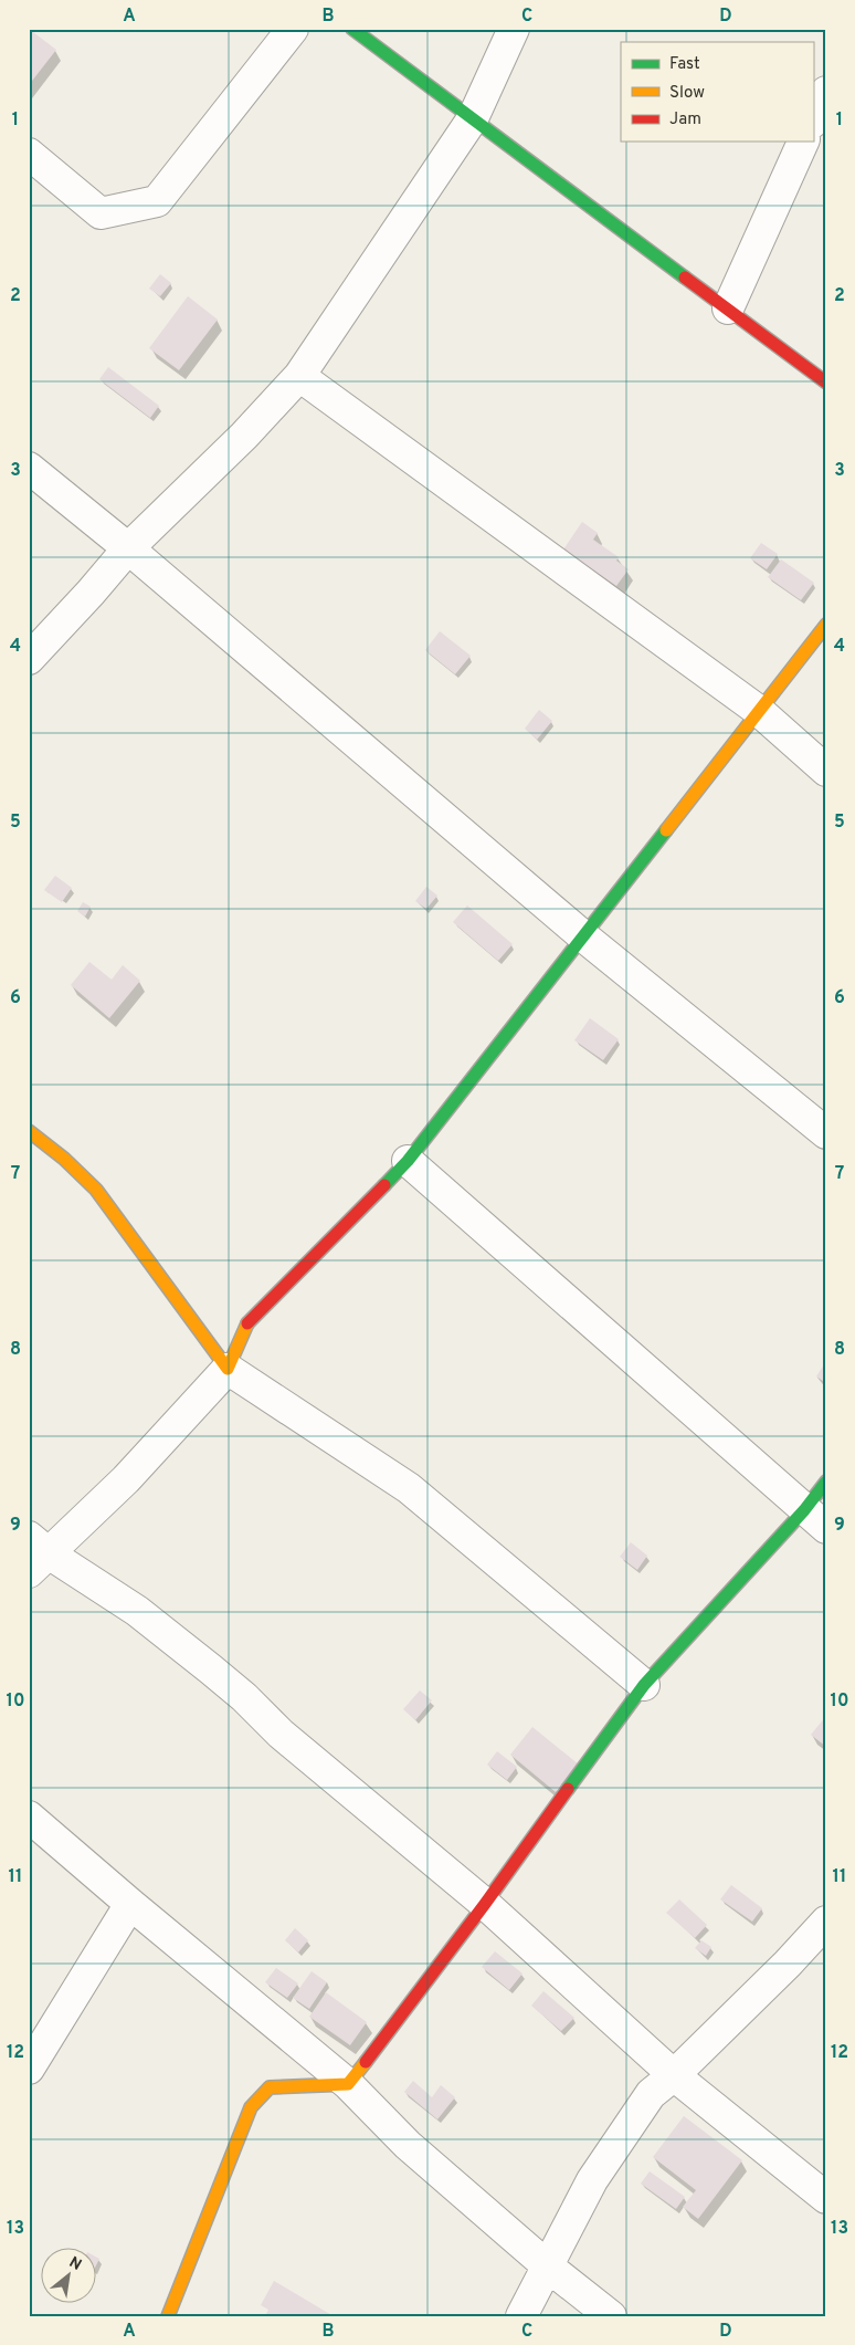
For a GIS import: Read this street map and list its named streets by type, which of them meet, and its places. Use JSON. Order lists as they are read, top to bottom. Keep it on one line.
{"legend":["Fast","Slow","Jam"],"north":"top right","grid":{"columns":["A","B","C","D"],"rows":["1","2","3","4","5","6","7","8","9","10","11","12","13"]}}
